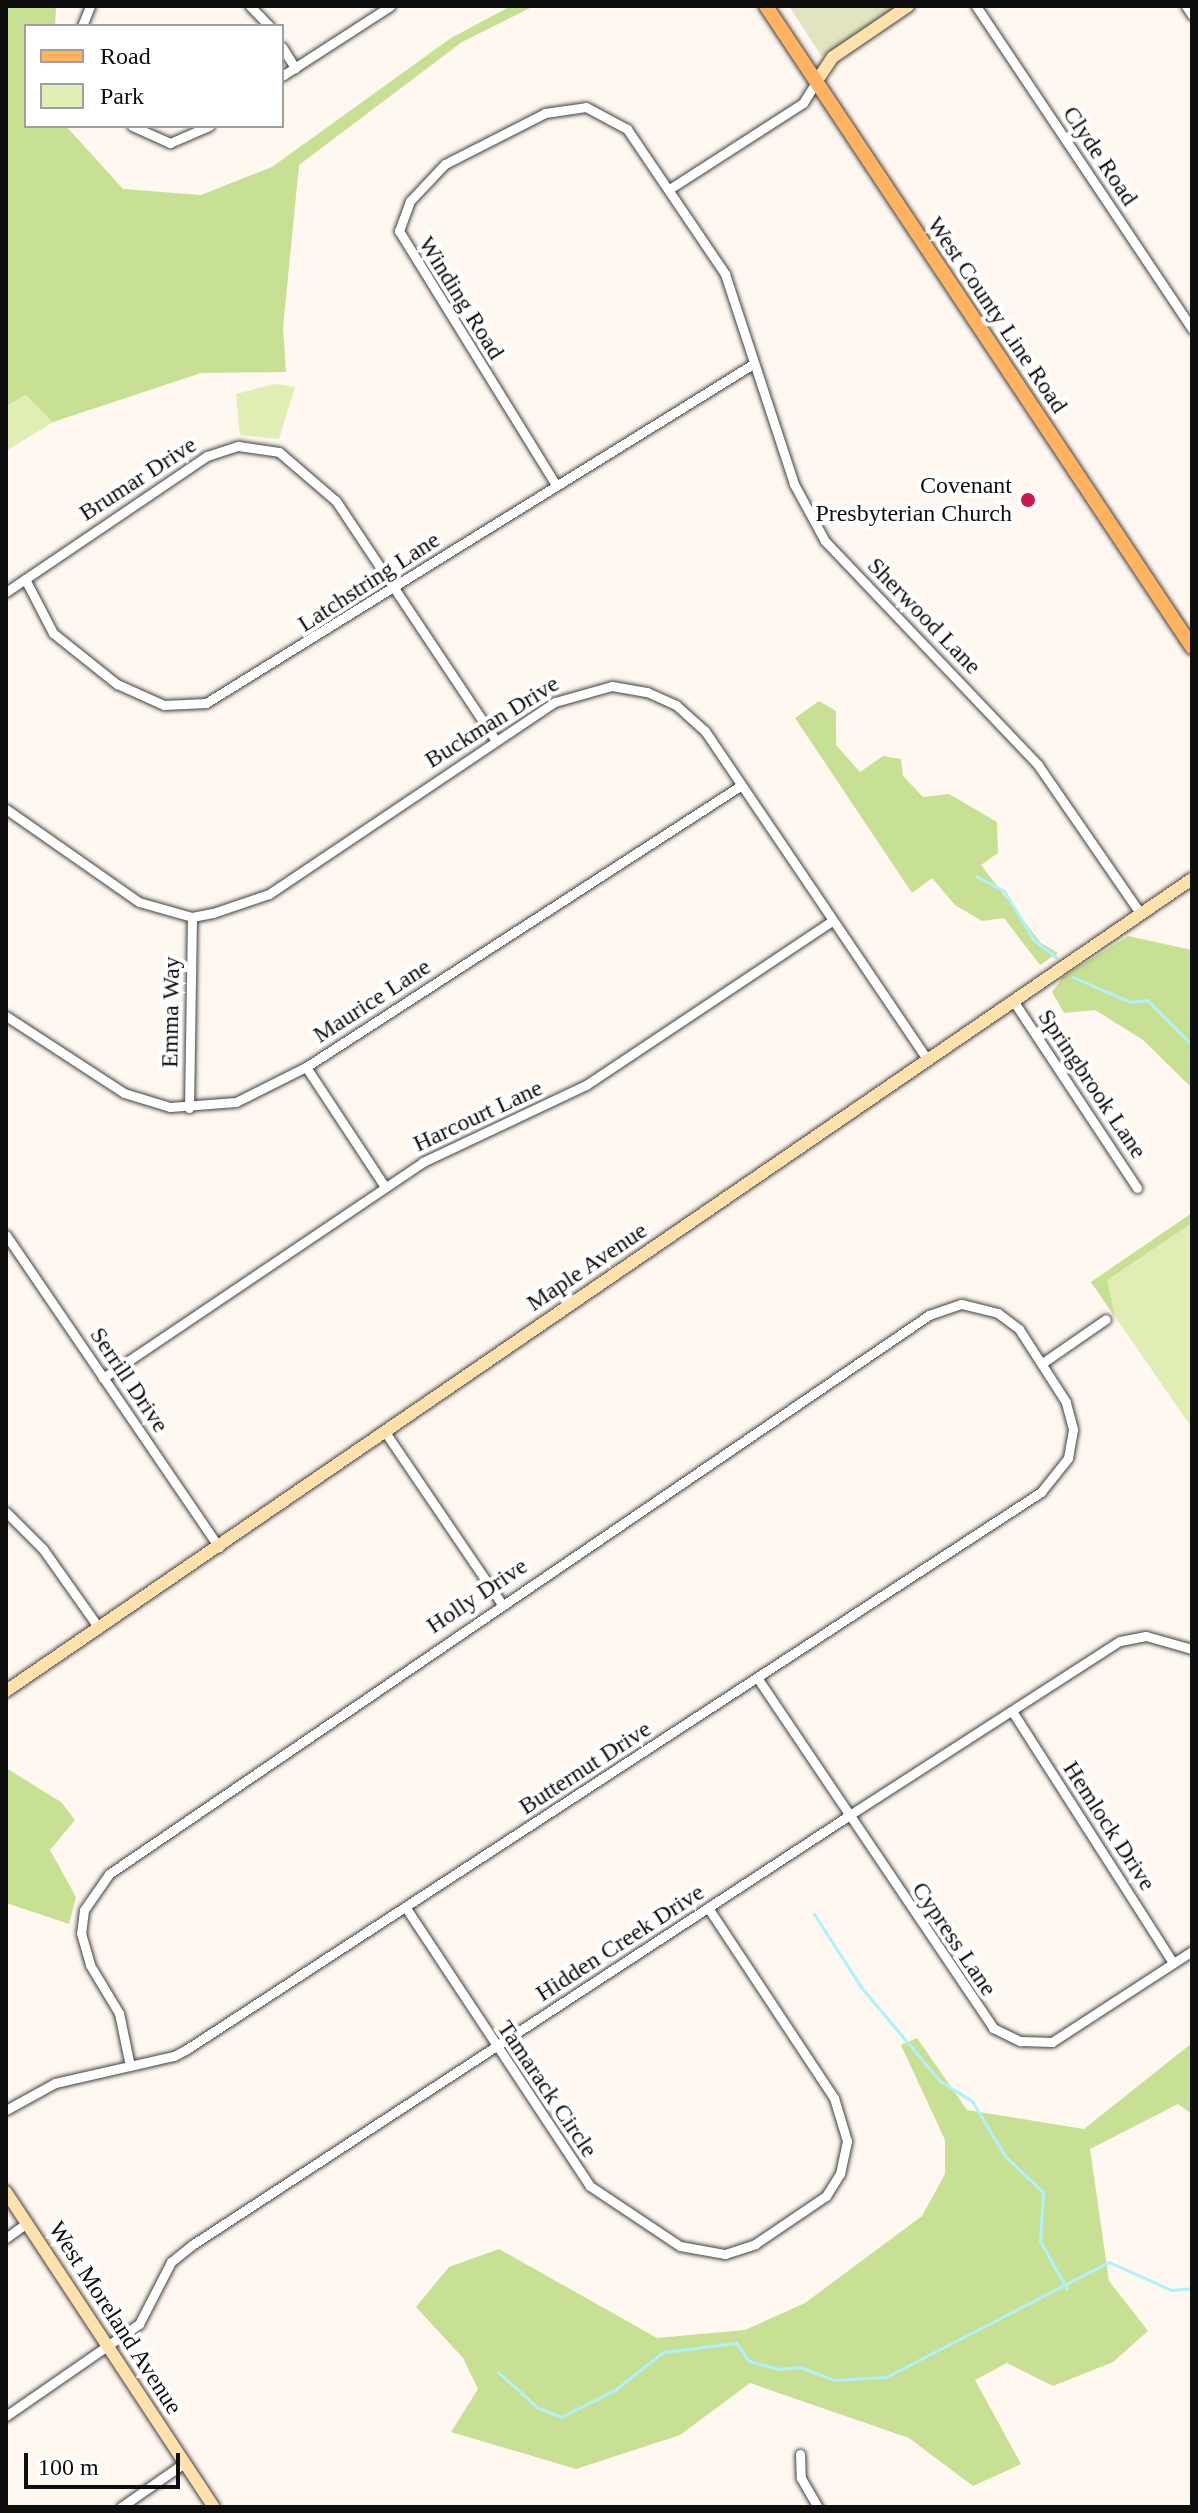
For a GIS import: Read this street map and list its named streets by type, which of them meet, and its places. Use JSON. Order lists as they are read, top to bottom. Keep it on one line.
{"streets":{"main road":["West County Line Road"],"street":["Clyde Road","Winding Road","Brumar Drive","Latchstring Lane","Sherwood Lane","Buckman Drive","Maurice Lane","Emma Way","Springbrook Lane","Harcourt Lane","Maple Avenue","Serrill Drive","Holly Drive","Butternut Drive","Hemlock Drive","Cypress Lane","Hidden Creek Drive","Tamarack Circle","West Moreland Avenue"]},"crossings":[["Winding Road","Latchstring Lane"],["Winding Road","Sherwood Lane"],["Brumar Drive","Latchstring Lane"],["Brumar Drive","Buckman Drive"],["Latchstring Lane","Sherwood Lane"],["Sherwood Lane","Maple Avenue"],["Buckman Drive","Maurice Lane"],["Buckman Drive","Emma Way"],["Buckman Drive","Harcourt Lane"],["Buckman Drive","Maple Avenue"],["Maurice Lane","Emma Way"],["Springbrook Lane","Maple Avenue"],["Harcourt Lane","Serrill Drive"],["Maple Avenue","Serrill Drive"],["Holly Drive","Butternut Drive"],["Butternut Drive","Cypress Lane"],["Butternut Drive","Tamarack Circle"],["Hemlock Drive","Cypress Lane"],["Hemlock Drive","Hidden Creek Drive"],["Cypress Lane","Hidden Creek Drive"],["Hidden Creek Drive","Tamarack Circle"],["Hidden Creek Drive","West Moreland Avenue"]],"places":["Covenant Presbyterian Church"],"legend":["Road","Park"],"scale_bar":"100 m"}
